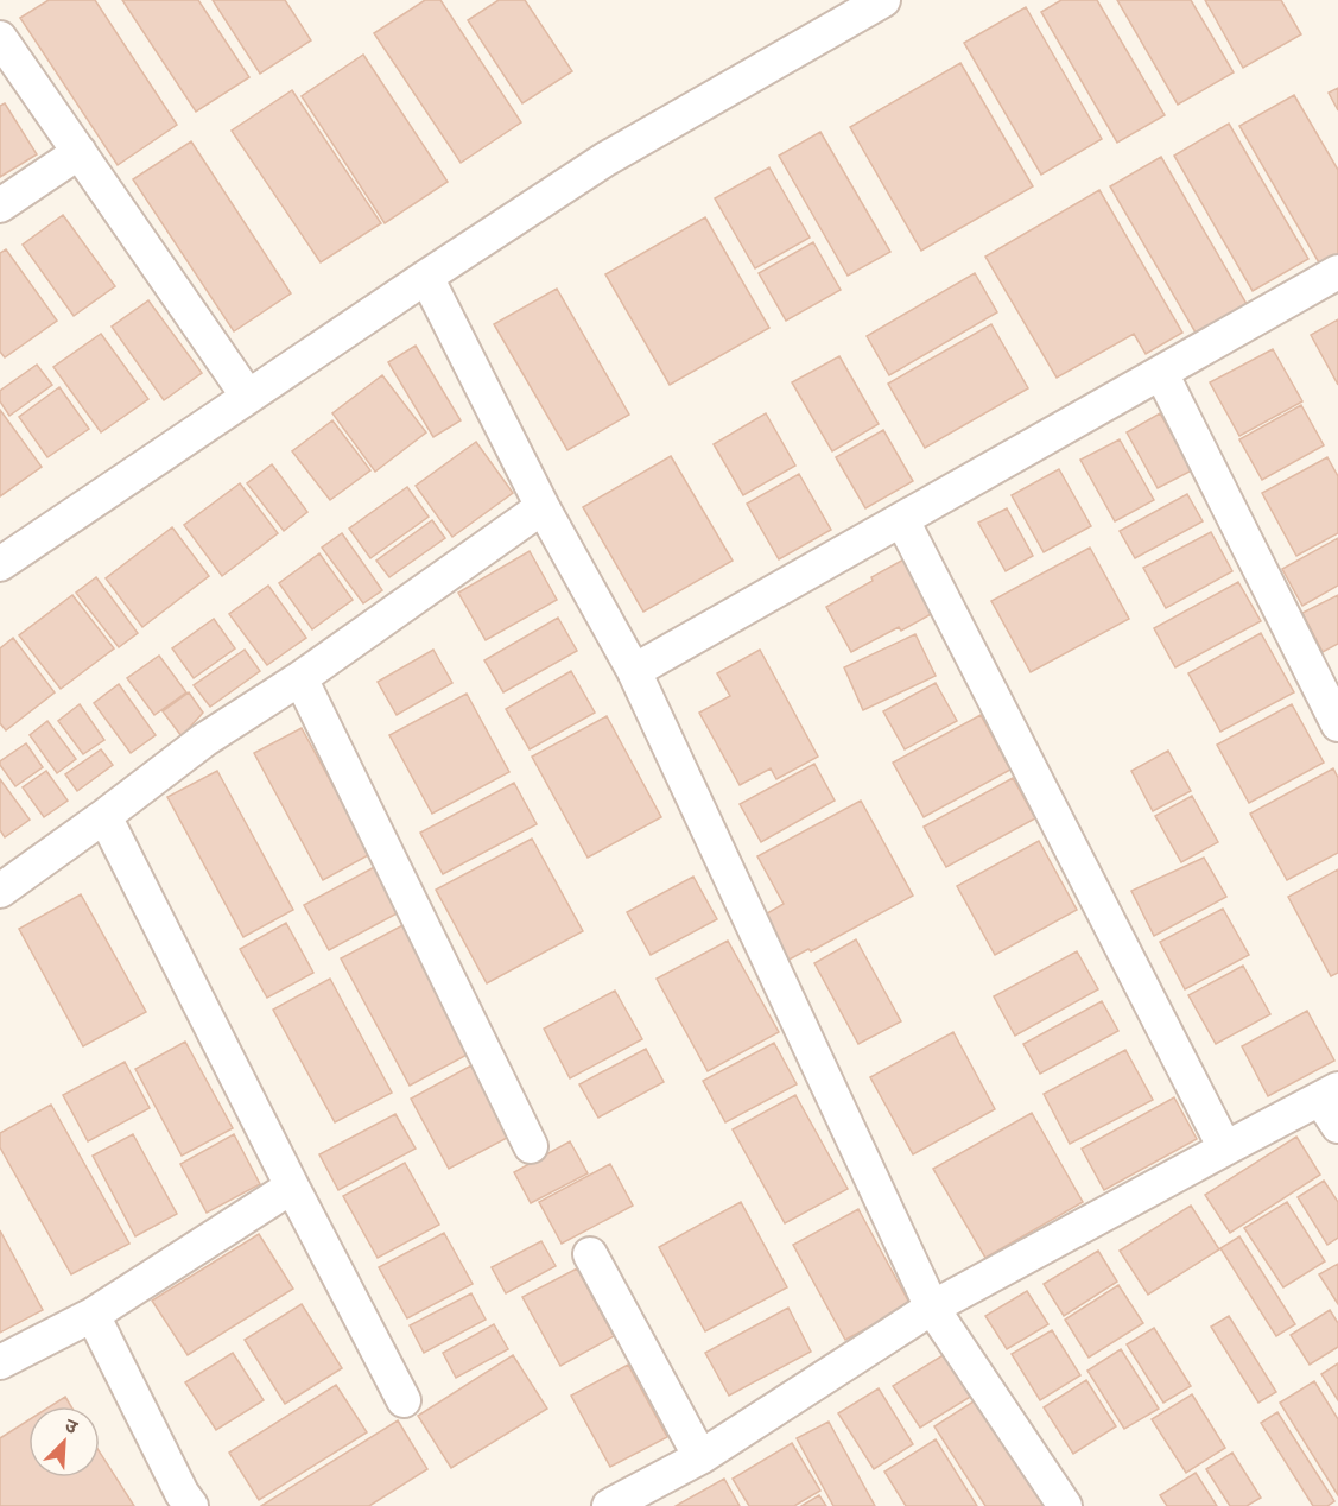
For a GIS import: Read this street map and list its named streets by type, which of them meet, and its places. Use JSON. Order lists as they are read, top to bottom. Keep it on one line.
{"north":"top right"}
